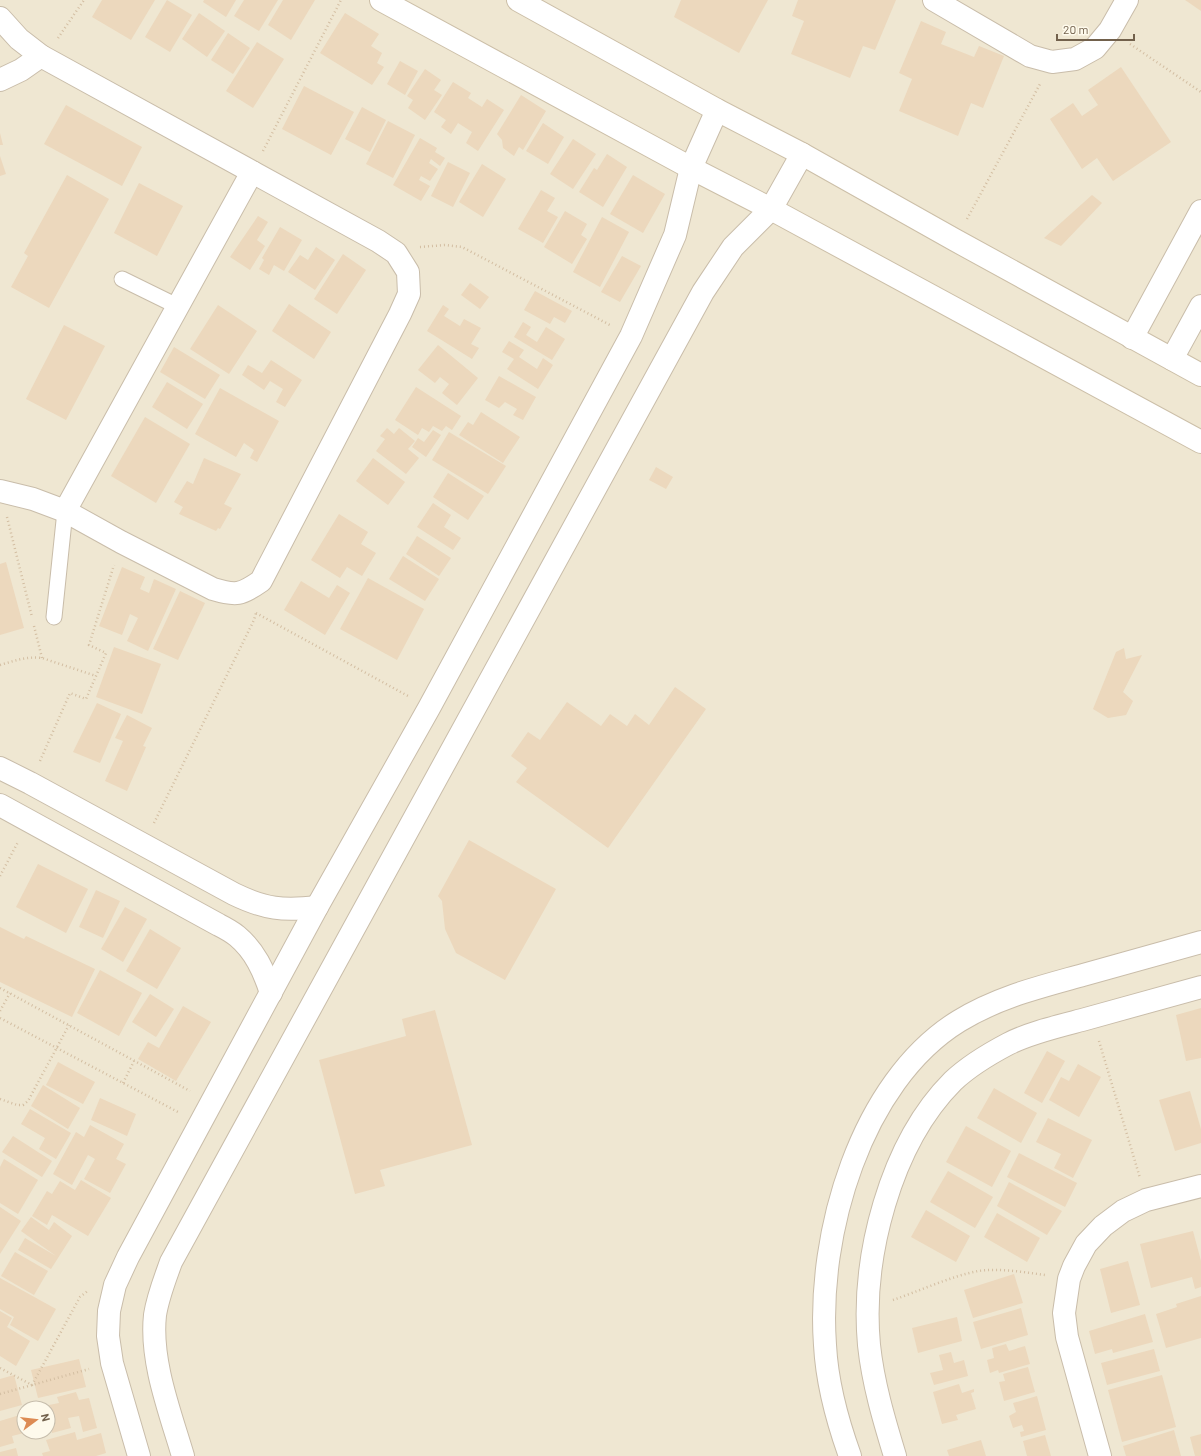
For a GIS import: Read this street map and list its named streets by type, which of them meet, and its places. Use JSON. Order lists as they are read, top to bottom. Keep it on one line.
{"scale_bar":"20 m","north":"right"}
